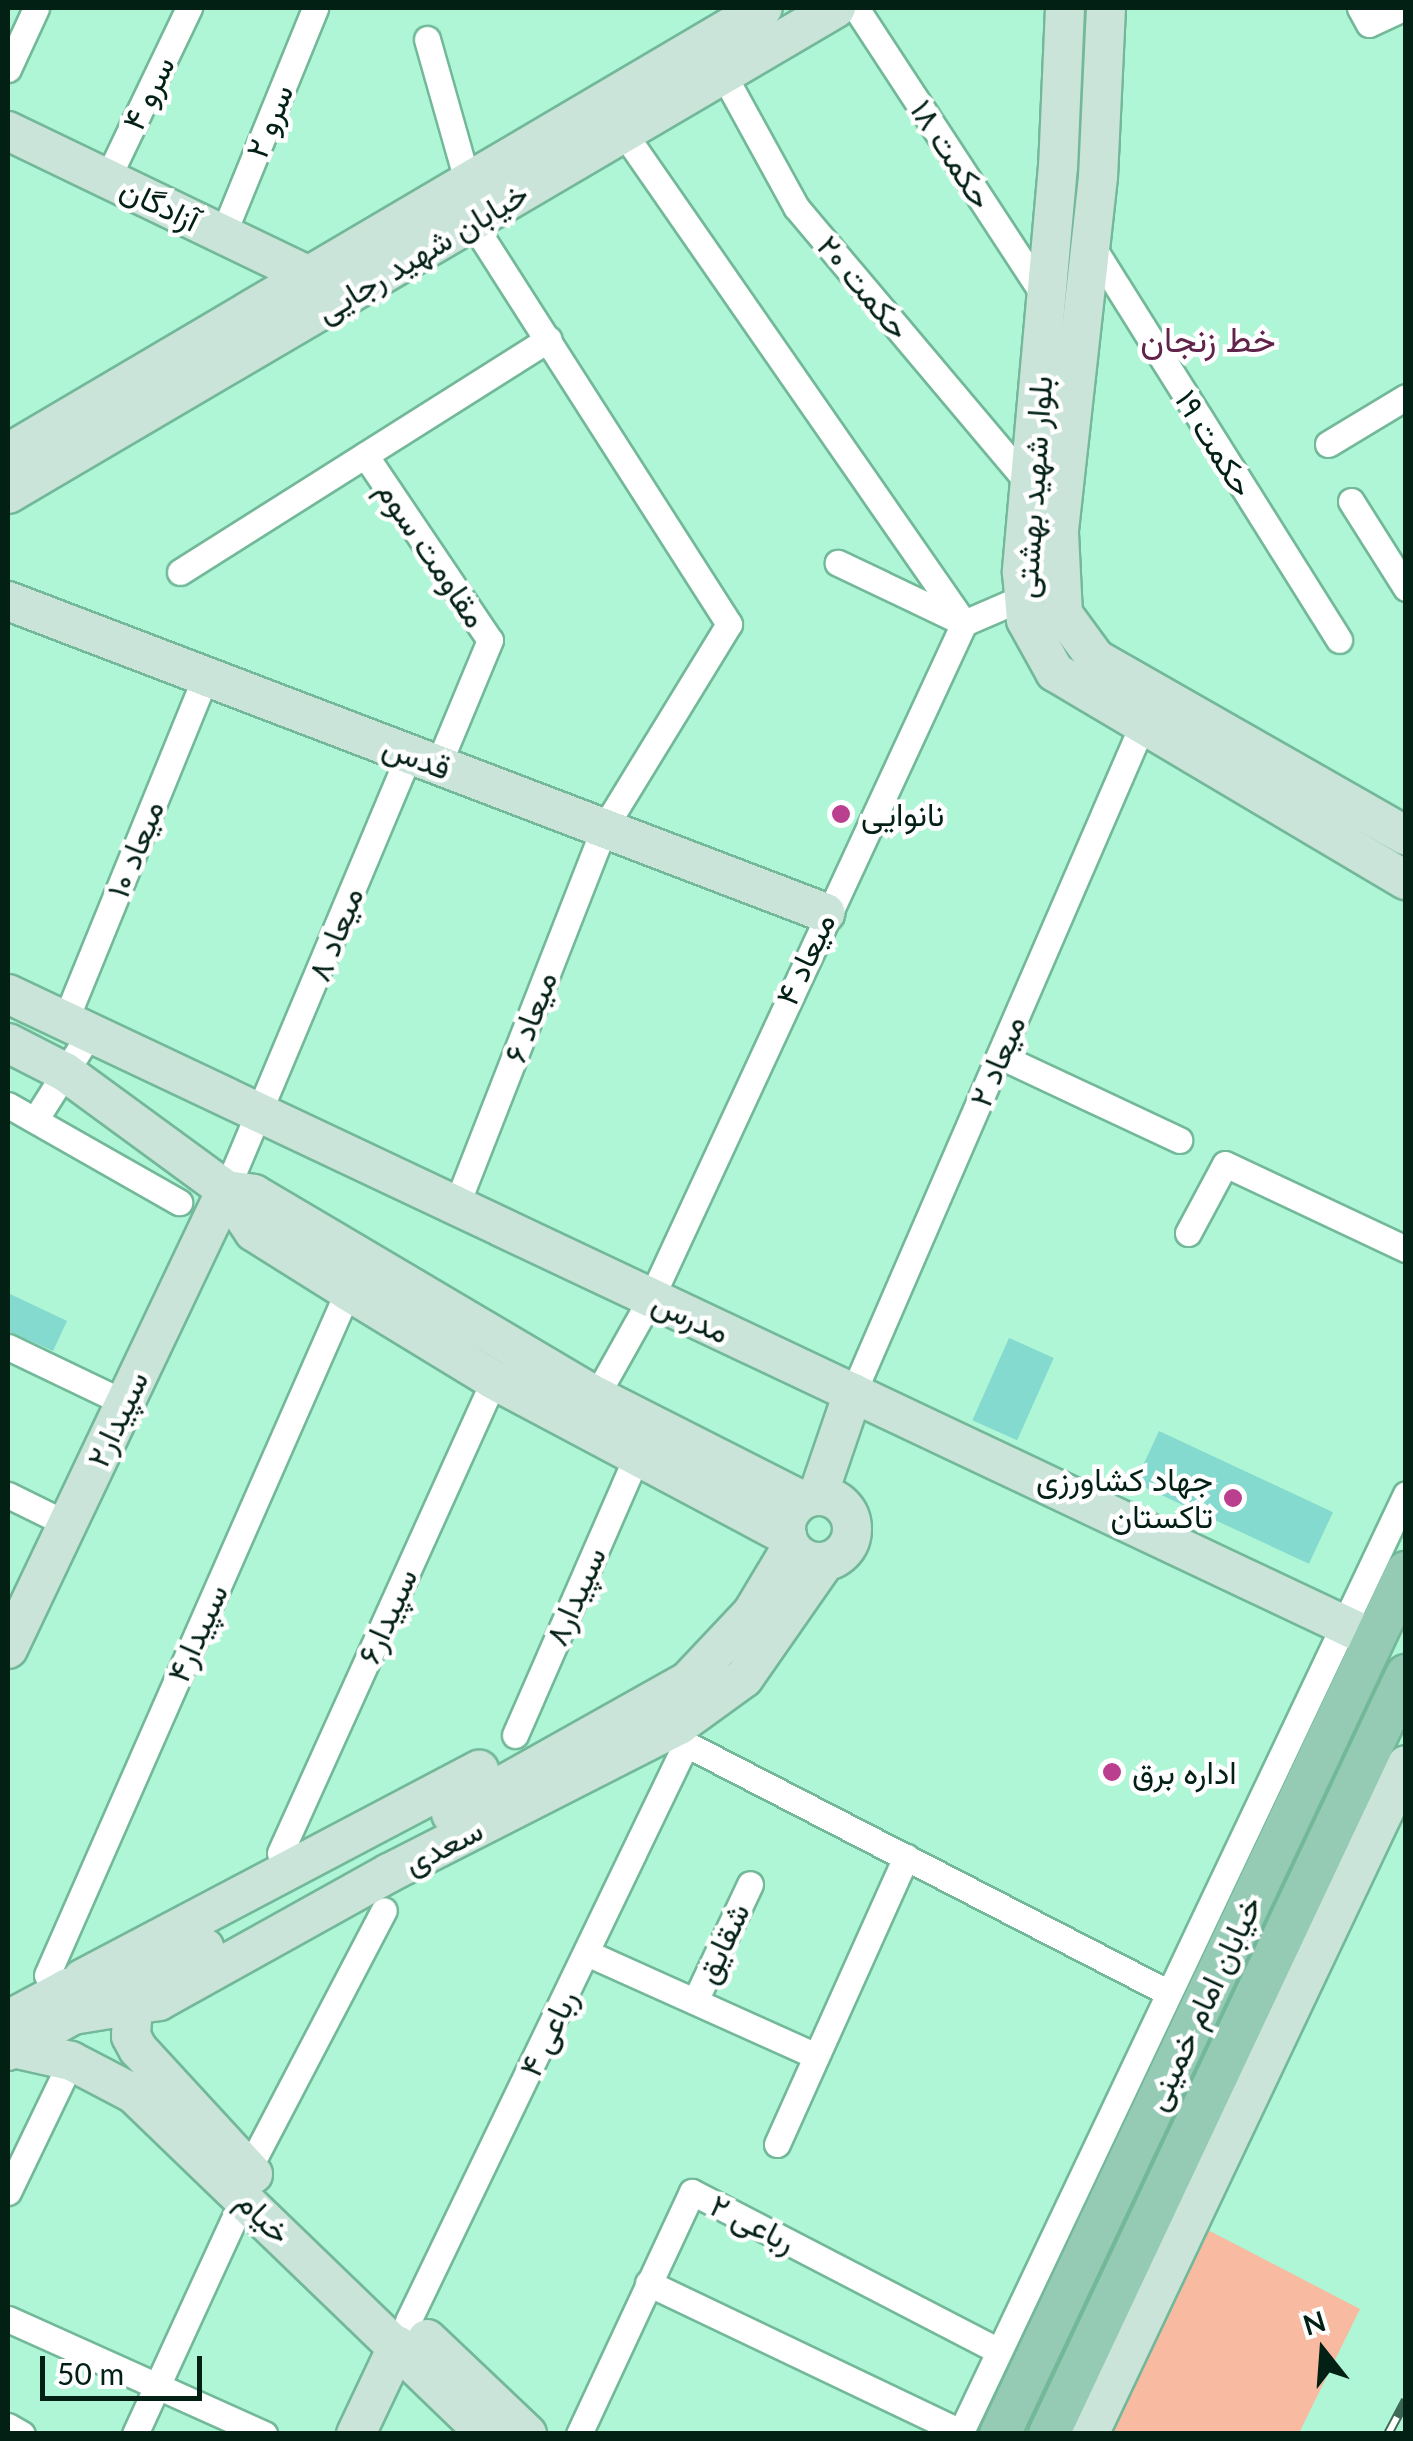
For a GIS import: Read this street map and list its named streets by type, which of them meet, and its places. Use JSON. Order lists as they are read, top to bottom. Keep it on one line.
{"streets":{"main road":["خیابان امام خمینی"],"street":["سرو ۴","سرو ۲","حکمت ۱۸","آزادگان","خیابان شهید رجایی","حکمت ۲۰","حکمت ۱۹","بلوار شهید بهشتی","مقاومت سوم","قدس","میعاد ۱۰","میعاد ۸","میعاد ۴","میعاد ۶","میعاد ۲","مدرس","سپیدار۲","سپیدار۸","سپیدار۶","سپیدار۴","سعدی","شقایق","رباعی ۴","خیام","رباعی ۲"]},"crossings":[["سرو ۴","آزادگان"],["سرو ۲","آزادگان"],["حکمت ۱۸","بلوار شهید بهشتی"],["آزادگان","خیابان شهید رجایی"],["خیابان شهید رجایی","حکمت ۲۰"],["حکمت ۲۰","بلوار شهید بهشتی"],["حکمت ۱۹","بلوار شهید بهشتی"],["بلوار شهید بهشتی","میعاد ۲"],["مقاومت سوم","قدس"],["مقاومت سوم","میعاد ۸"],["قدس","میعاد ۱۰"],["قدس","میعاد ۸"],["قدس","میعاد ۴"],["قدس","میعاد ۶"],["میعاد ۱۰","مدرس"],["میعاد ۸","مدرس"],["میعاد ۸","سپیدار۲"],["میعاد ۴","مدرس"],["میعاد ۶","مدرس"],["میعاد ۲","مدرس"],["مدرس","خیابان امام خمینی"],["سپیدار۴","سعدی"],["سعدی","خیام"],["رباعی ۴","خیام"]],"districts":["خط زنجان"],"places":["نانوایی","جهاد کشاورزی تاکستان","اداره برق"],"scale_bar":"50 m","north":"top"}
